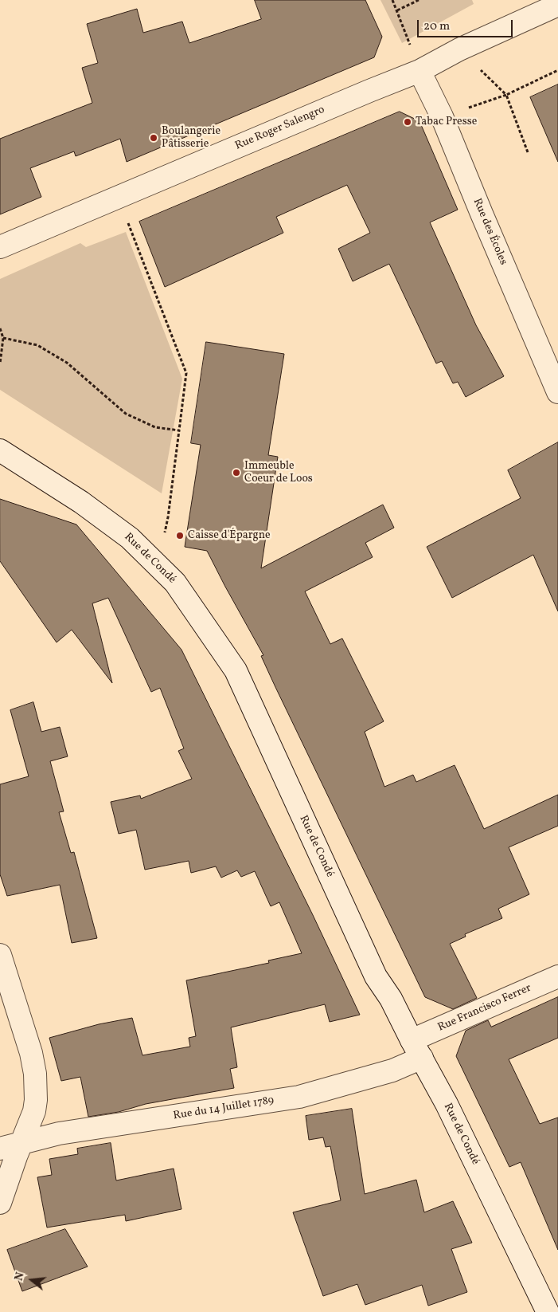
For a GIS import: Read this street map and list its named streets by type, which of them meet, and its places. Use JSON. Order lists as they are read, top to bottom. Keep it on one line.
{"streets":{"street":["Rue Roger Salengro","Rue des Écoles","Rue de Condé","Rue Francisco Ferrer","Rue du 14 Juillet 1789"]},"crossings":[["Rue Roger Salengro","Rue des Écoles"],["Rue de Condé","Rue Francisco Ferrer"],["Rue de Condé","Rue du 14 Juillet 1789"],["Rue Francisco Ferrer","Rue du 14 Juillet 1789"]],"places":["Tabac Presse","Boulangerie Pâtisserie","Immeuble Coeur de Loos","Caisse d'Épargne"],"scale_bar":"20 m","north":"left"}
